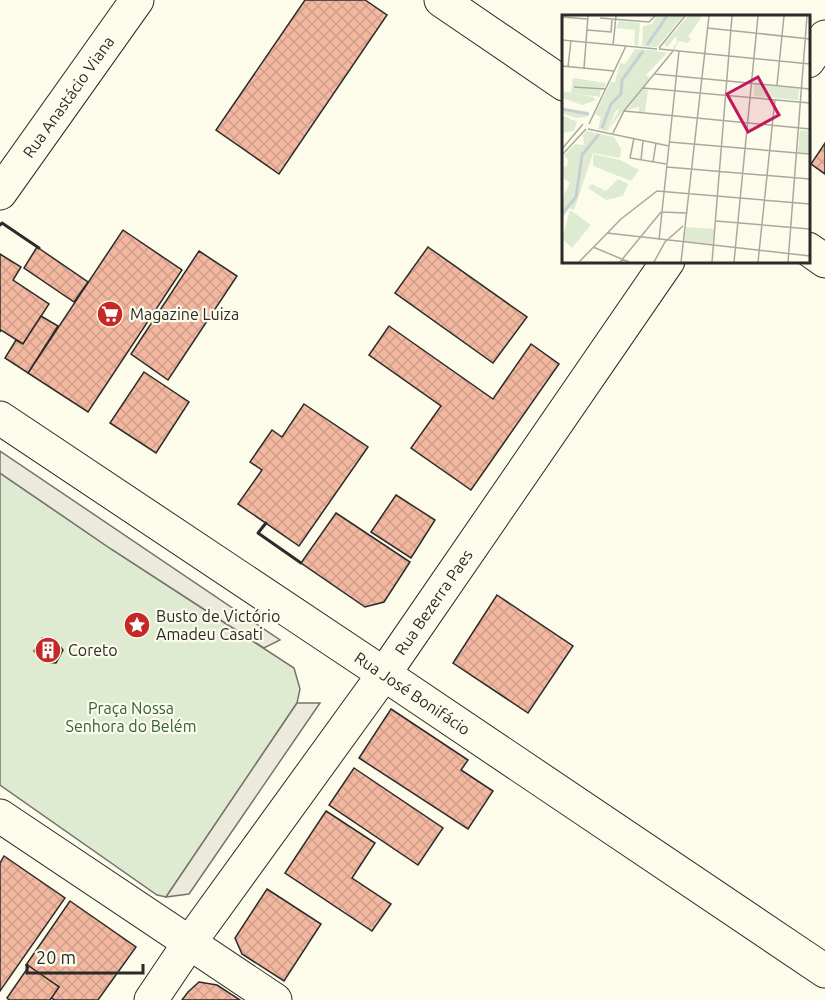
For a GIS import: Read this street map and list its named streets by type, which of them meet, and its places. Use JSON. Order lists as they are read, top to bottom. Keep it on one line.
{"streets":{"street":["Rua Anastácio Viana","Rua Bezerra Paes","Rua José Bonifácio"]},"crossings":[["Rua Bezerra Paes","Rua José Bonifácio"]],"parks":["Praça Nossa Senhora do Belém"],"places":{"supermarket":["Magazine Luiza"],"place":["Busto de Victório Amadeu Casati"],"building":["Coreto"]},"scale_bar":"20 m"}
